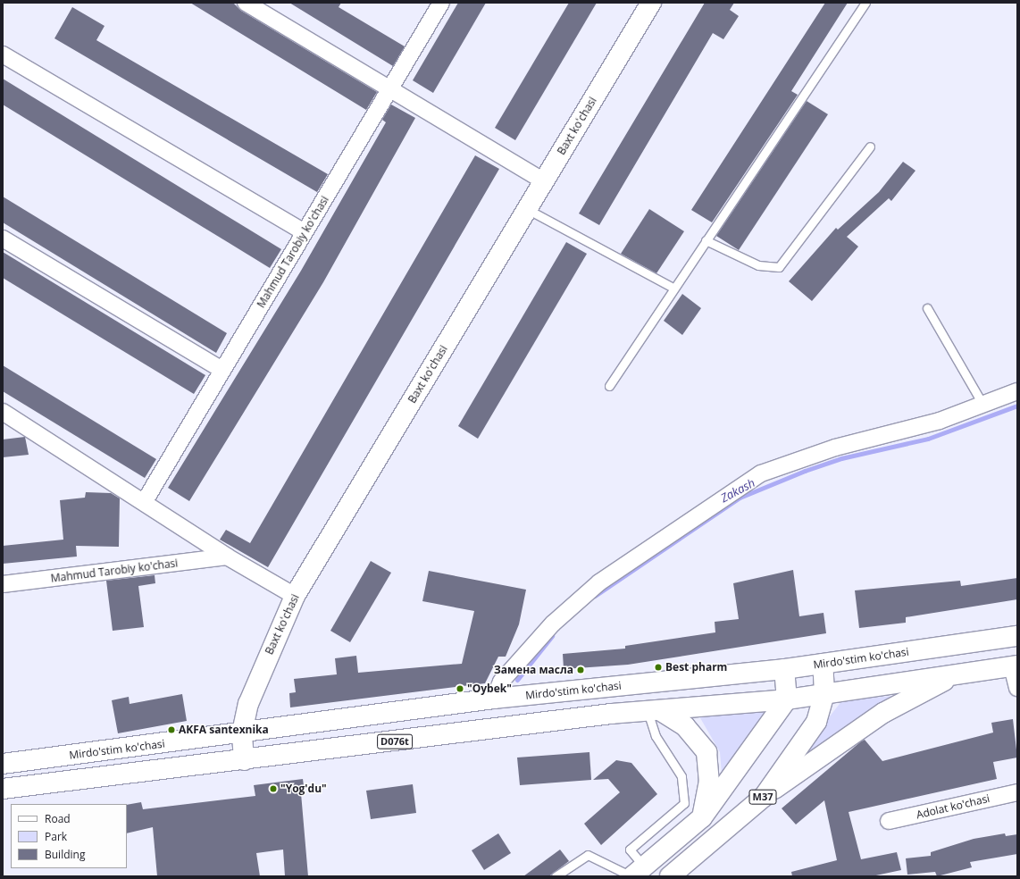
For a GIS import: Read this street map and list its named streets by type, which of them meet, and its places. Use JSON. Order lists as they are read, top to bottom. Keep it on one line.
{"streets":{"main road":["Baxt koʻchasi","Mirdo'stim ko'chasi","D076t","M37"],"street":["Mahmud Tarobiy ko'chasi","Adolat ko'chasi"]},"crossings":[["Baxt koʻchasi","Mirdo'stim ko'chasi"],["Baxt koʻchasi","D076t"],["Mirdo'stim ko'chasi","M37"],["D076t","M37"]],"water":["Zakash"],"places":["Best pharm","Замена масла","\"Oybek\"","AKFA santexnika","\"Yog'du\""],"legend":["Road","Park","Building"]}
